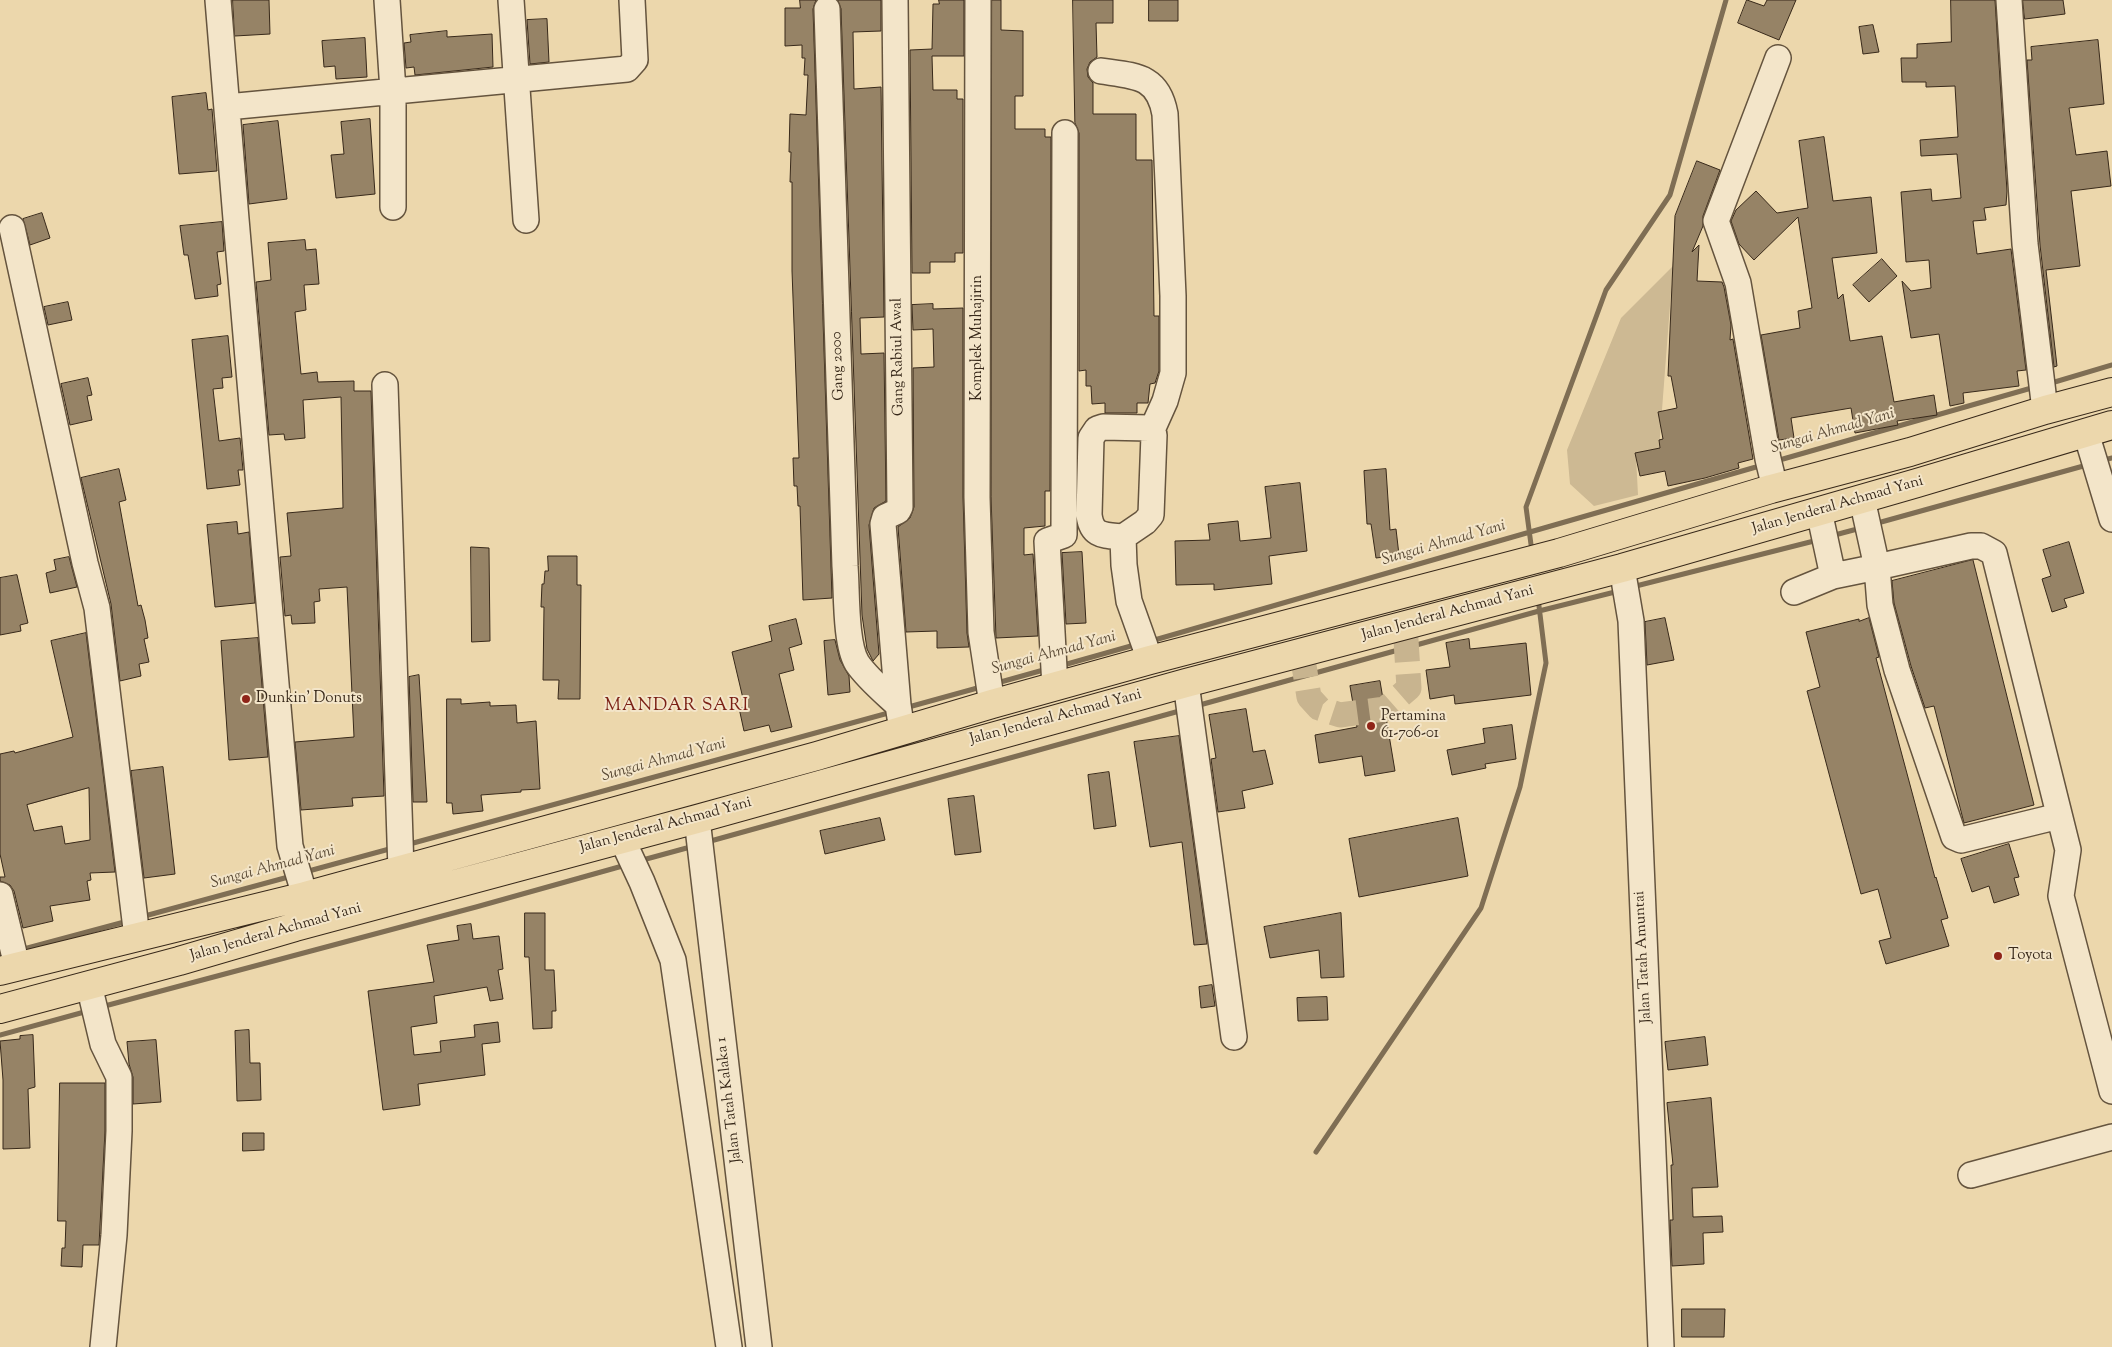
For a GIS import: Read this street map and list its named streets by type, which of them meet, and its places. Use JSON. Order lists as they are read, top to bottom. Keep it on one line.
{"streets":{"highway":["Jalan Jenderal Achmad Yani"],"street":["Komplek Muhajirin","Gang Rabiul Awal","Gang 2000","Jalan Tatah Amuntai","Jalan Tatah Kalaka 1"]},"crossings":[["Komplek Muhajirin","Jalan Jenderal Achmad Yani"],["Gang Rabiul Awal","Gang 2000"],["Gang Rabiul Awal","Jalan Jenderal Achmad Yani"],["Gang 2000","Jalan Jenderal Achmad Yani"],["Jalan Jenderal Achmad Yani","Jalan Tatah Amuntai"],["Jalan Jenderal Achmad Yani","Jalan Tatah Kalaka 1"]],"districts":["MANDAR SARI"],"water":["Sungai Ahmad Yani"],"places":["Dunkin' Donuts","Pertamina 61-706-01","Toyota"]}
